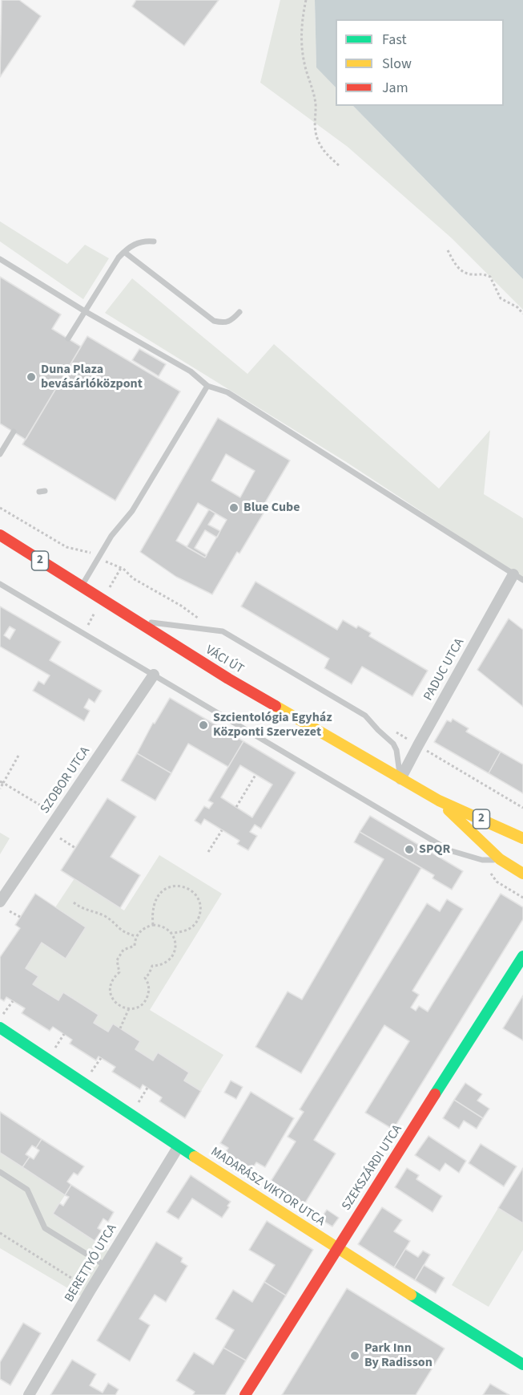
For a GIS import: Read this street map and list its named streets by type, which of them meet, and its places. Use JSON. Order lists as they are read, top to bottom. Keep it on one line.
{"streets":{"street":["2","VÁCI ÚT","PADUC UTCA","SZOBOR UTCA","SZEKSZÁRDI UTCA","MADARÁSZ VIKTOR UTCA","BERETTYÓ UTCA"]},"crossings":[["VÁCI ÚT","PADUC UTCA"],["SZEKSZÁRDI UTCA","MADARÁSZ VIKTOR UTCA"],["MADARÁSZ VIKTOR UTCA","BERETTYÓ UTCA"]],"places":["Duna Plaza bevásárlóközpont","Blue Cube","Szcientológia Egyház Központi Szervezet","SPQR","Park Inn By Radisson"],"legend":["Fast","Slow","Jam"]}
